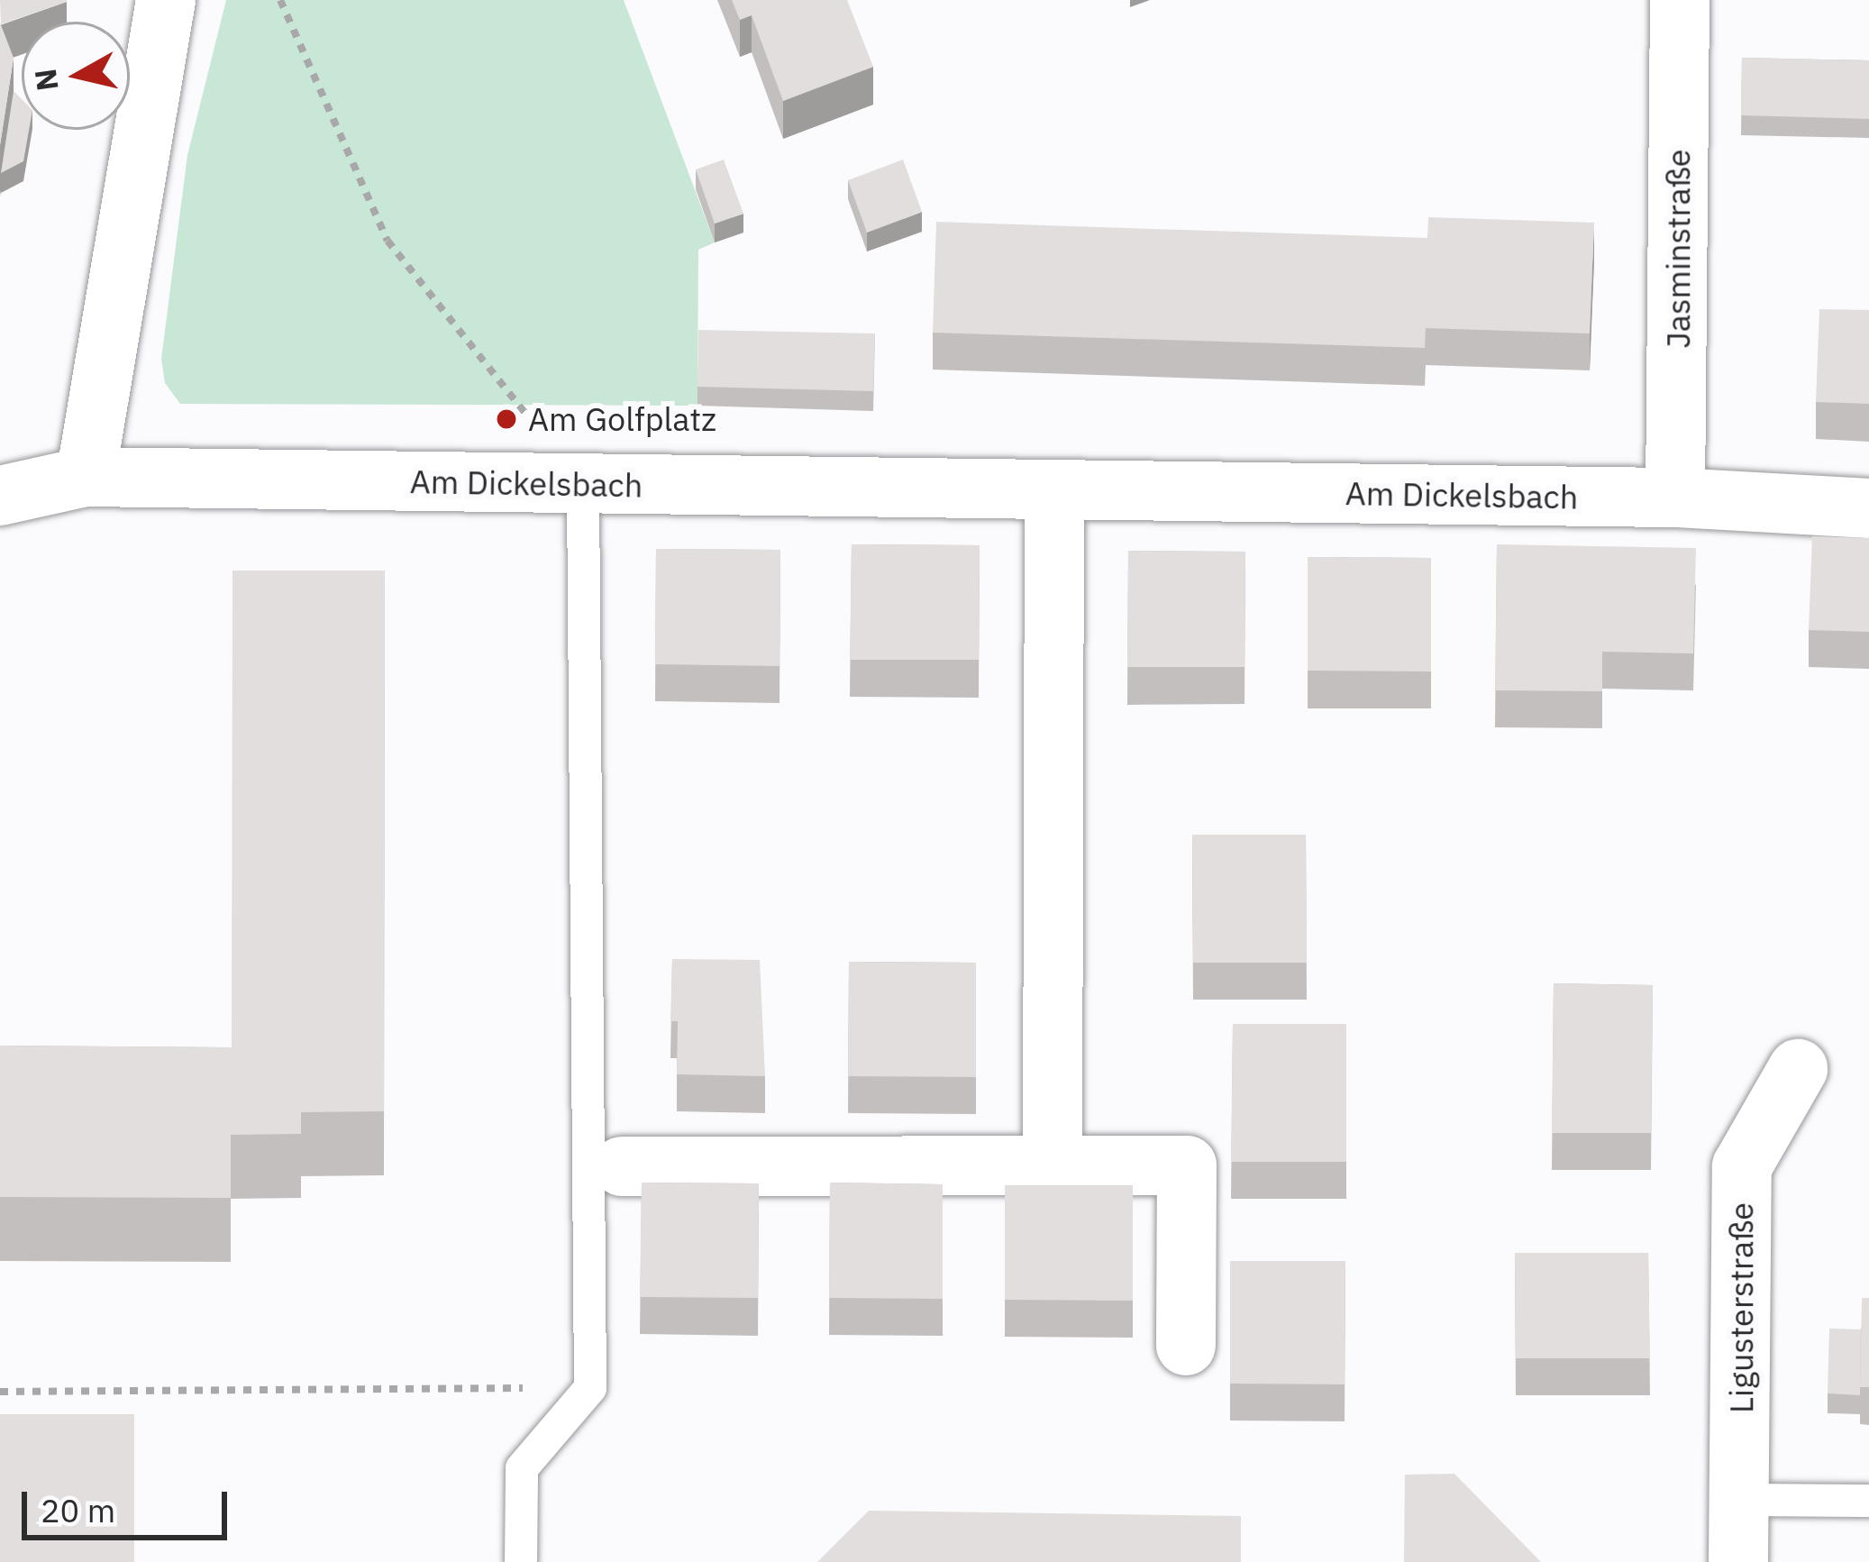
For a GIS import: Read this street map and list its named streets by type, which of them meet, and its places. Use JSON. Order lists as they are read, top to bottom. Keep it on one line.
{"streets":{"street":["Jasminstraße","Am Dickelsbach","Ligusterstraße"]},"crossings":[["Jasminstraße","Am Dickelsbach"]],"places":["Am Golfplatz"],"scale_bar":"20 m","north":"left"}
